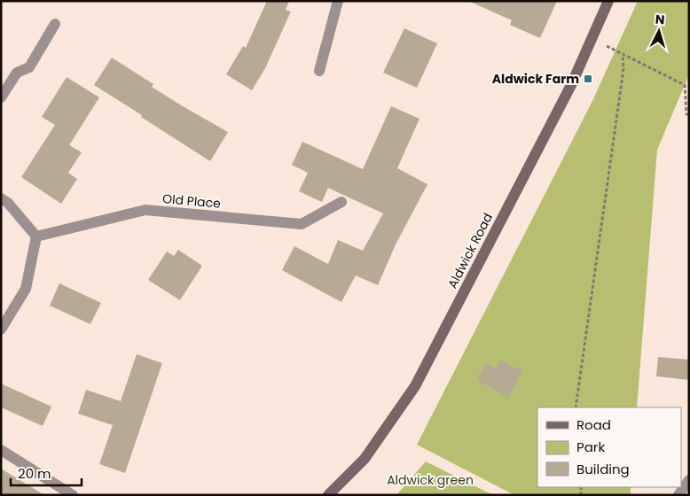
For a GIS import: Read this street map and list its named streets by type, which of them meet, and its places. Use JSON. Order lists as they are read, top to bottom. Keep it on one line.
{"streets":{"street":["Old Place","Aldwick Road"]},"parks":["Aldwick green"],"places":{"transit":["Aldwick Farm"]},"legend":["Road","Park","Building"],"scale_bar":"20 m","north":"top"}
